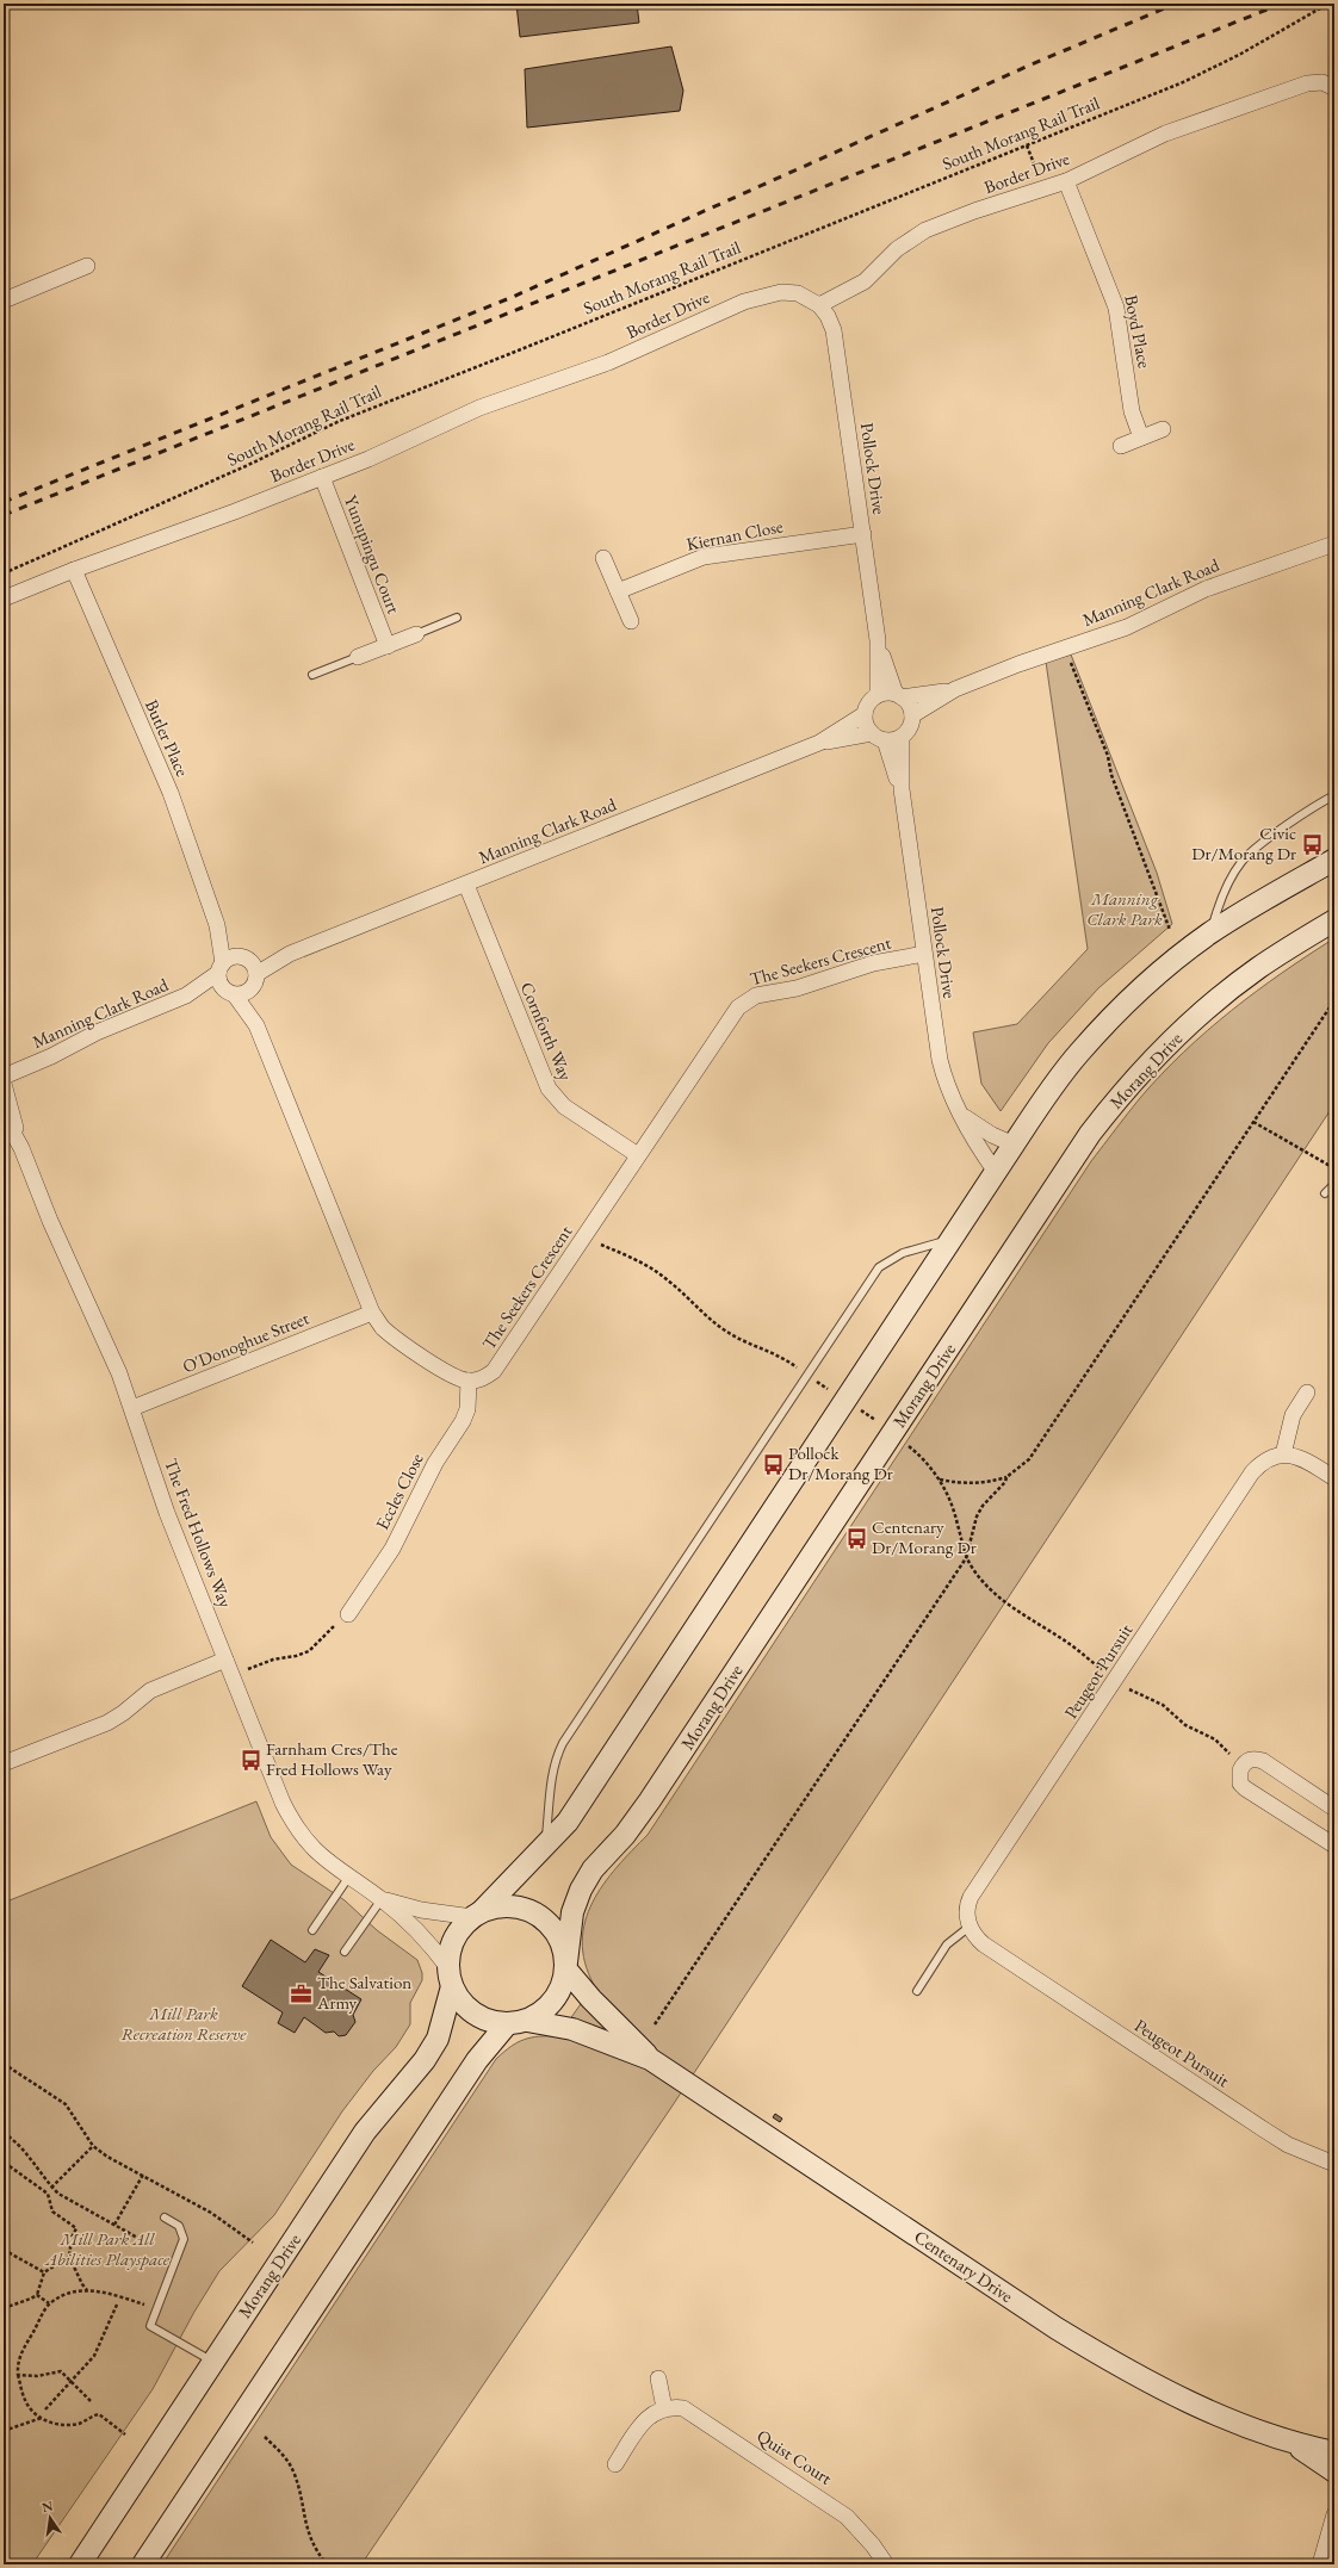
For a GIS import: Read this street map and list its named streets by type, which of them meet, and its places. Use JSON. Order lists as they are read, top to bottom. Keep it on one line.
{"streets":{"main road":["Morang Drive","Centenary Drive"],"street":["Border Drive","Boyd Place","Pollock Drive","Kiernan Close","Yunupingu Court","Manning Clark Road","Butler Place","The Seekers Crescent","Cornforth Way","O'Donoghue Street","Eccles Close","The Fred Hollows Way","Peugeot Pursuit","Quist Court"],"path":["South Morang Rail Trail"]},"crossings":[["Border Drive","Boyd Place"],["Border Drive","Pollock Drive"],["Border Drive","Yunupingu Court"],["Border Drive","Butler Place"],["Pollock Drive","Kiernan Close"],["Pollock Drive","Manning Clark Road"],["Pollock Drive","The Seekers Crescent"],["Manning Clark Road","Butler Place"],["Manning Clark Road","Cornforth Way"],["The Seekers Crescent","Cornforth Way"],["The Seekers Crescent","Eccles Close"],["Morang Drive","The Fred Hollows Way"],["Morang Drive","Centenary Drive"],["O'Donoghue Street","The Fred Hollows Way"],["The Fred Hollows Way","Centenary Drive"]],"parks":["Manning Clark Park","Mill Park Recreation Reserve","Mill Park All Abilities Playspace"],"places":{"bus stop":["Civic Dr/Morang Dr","Pollock Dr/Morang Dr","Centenary Dr/Morang Dr","Farnham Cres/The Fred Hollows Way"],"office":["The Salvation Army"]},"north":"top"}
